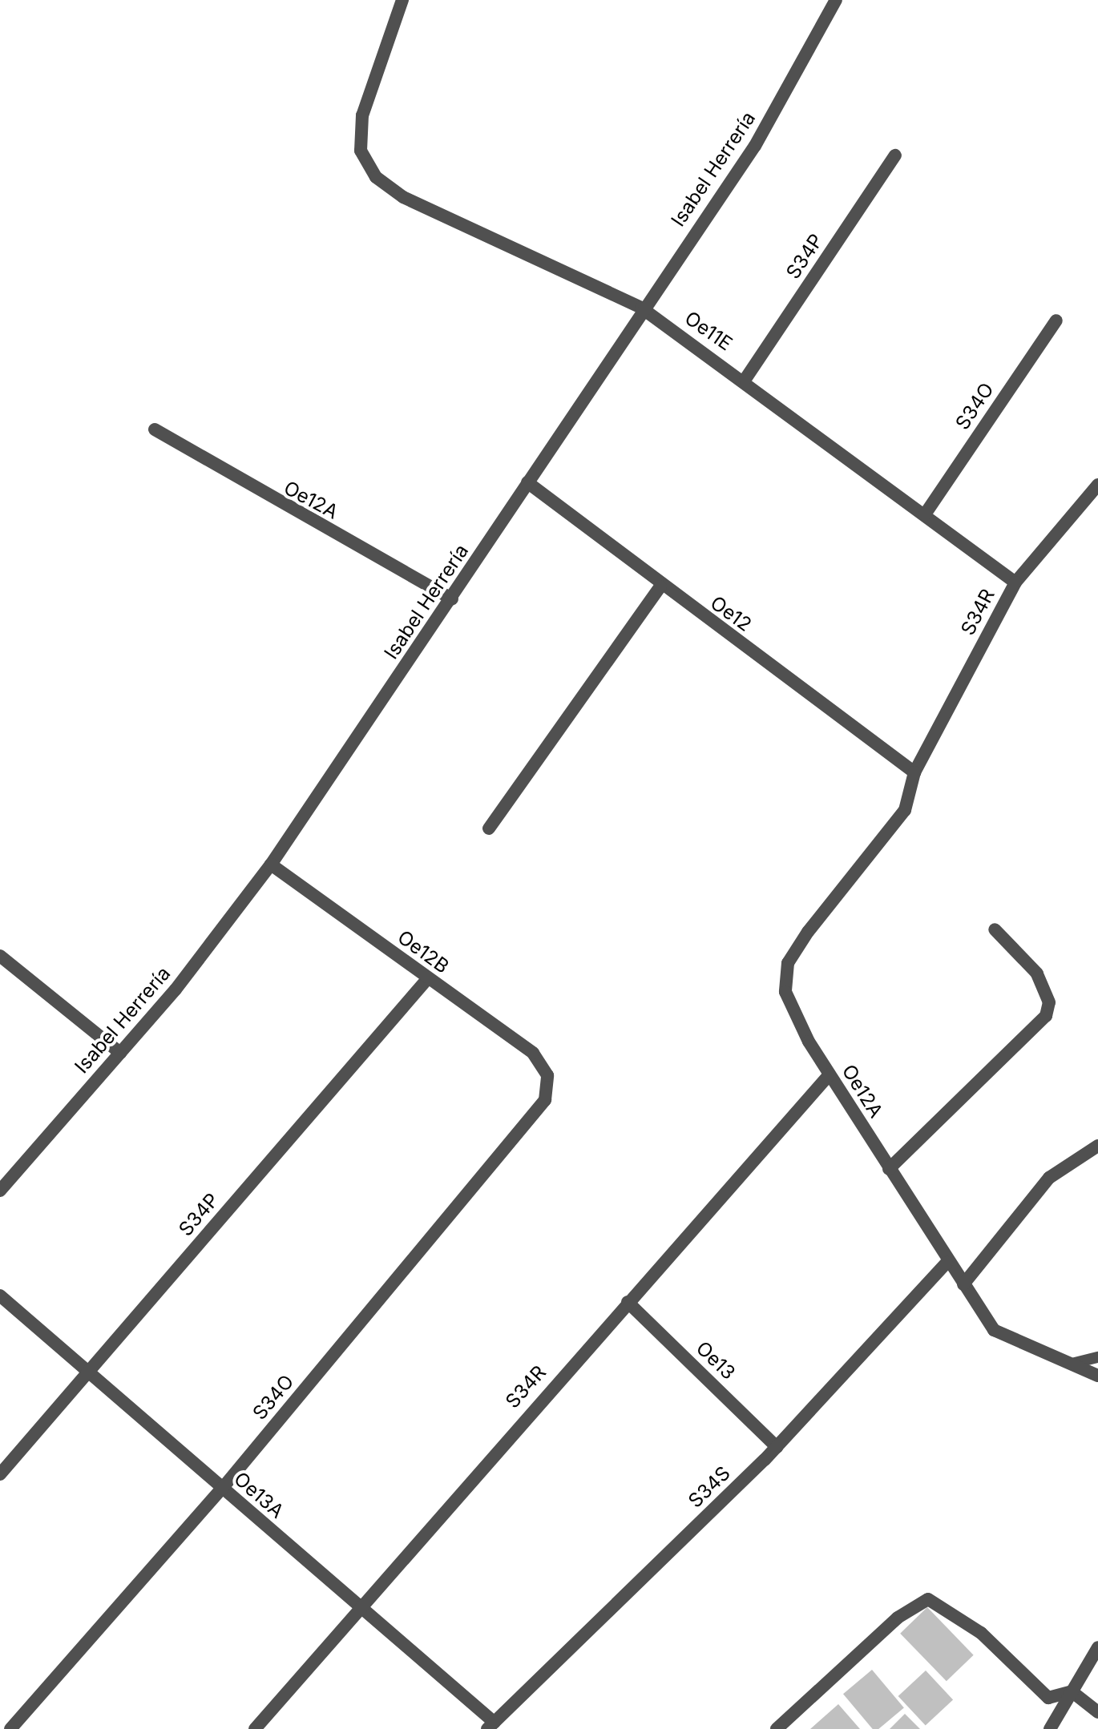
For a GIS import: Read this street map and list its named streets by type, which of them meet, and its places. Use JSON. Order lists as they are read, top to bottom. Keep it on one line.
{"streets":{"street":["Isabel Herrería","S34P","Oe11E","S34O","Oe12A","S34R","Oe12","Oe12B","Oe13","S34S","Oe13A"]},"crossings":[["Isabel Herrería","Oe11E"],["Isabel Herrería","Oe12A"],["Isabel Herrería","Oe12"],["Isabel Herrería","Oe12B"],["S34P","Oe11E"],["S34P","Oe12B"],["S34P","Oe13A"],["Oe11E","S34O"],["Oe11E","S34R"],["S34O","Oe12B"],["S34O","Oe13A"],["Oe12A","S34R"],["Oe12A","Oe12"],["Oe12A","S34S"],["S34R","Oe12"],["S34R","Oe13"],["S34R","Oe13A"],["Oe13","S34S"],["S34S","Oe13A"]]}
